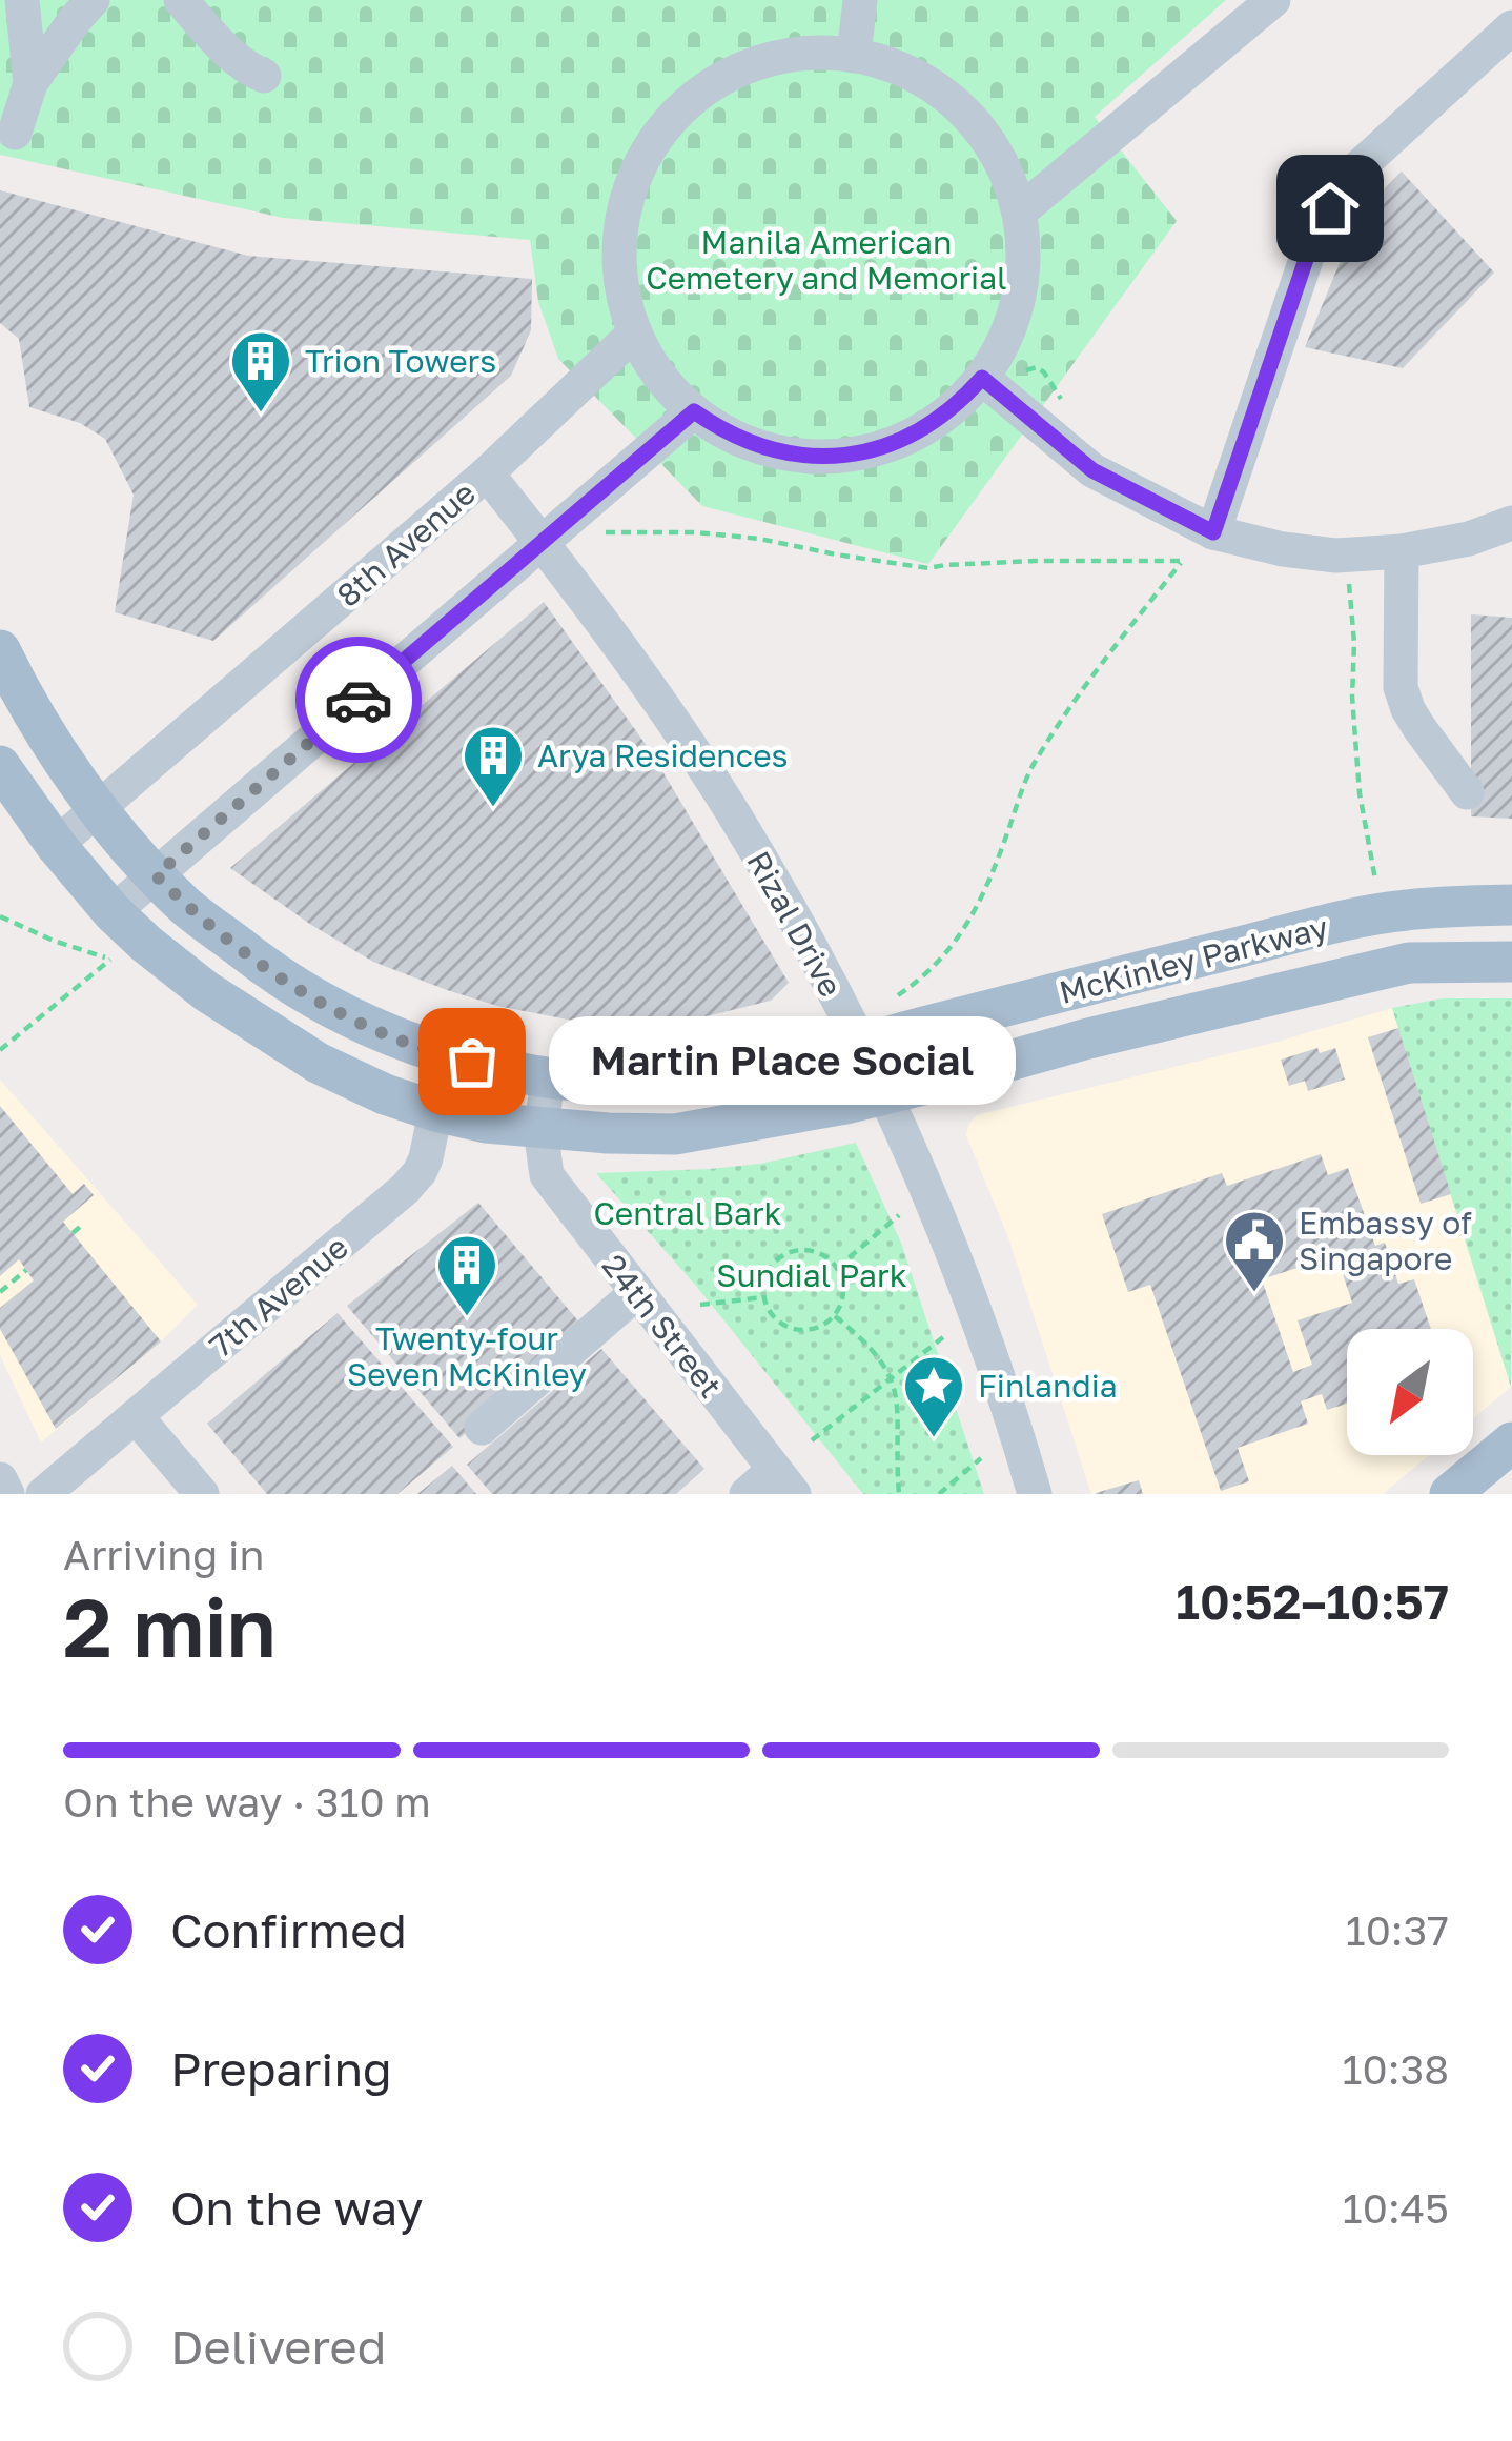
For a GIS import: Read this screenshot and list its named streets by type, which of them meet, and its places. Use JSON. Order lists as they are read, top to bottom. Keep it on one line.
{"streets":{"main road":["McKinley Parkway"],"street":["8th Avenue","Rizal Drive","7th Avenue","24th Street"]},"crossings":[["8th Avenue","Rizal Drive"],["8th Avenue","McKinley Parkway"],["Rizal Drive","McKinley Parkway"],["McKinley Parkway","7th Avenue"],["McKinley Parkway","24th Street"]],"parks":["Manila American Cemetery and Memorial","Central Bark","Sundial Park"],"places":{"building":["Trion Towers","Arya Residences","Twenty-four Seven McKinley"],"other":["Martin Place Social"],"public building":["Embassy of Singapore"],"place":["Finlandia"]},"north":"bottom left","page":{"bubble":"Martin Place Social","heading":["2 min","Arriving in","10:52–10:57"],"bar":"On the way · 310 m","list":[["Confirmed","10:37"],["Preparing","10:38"],["On the way","10:45"],"Delivered"]}}
